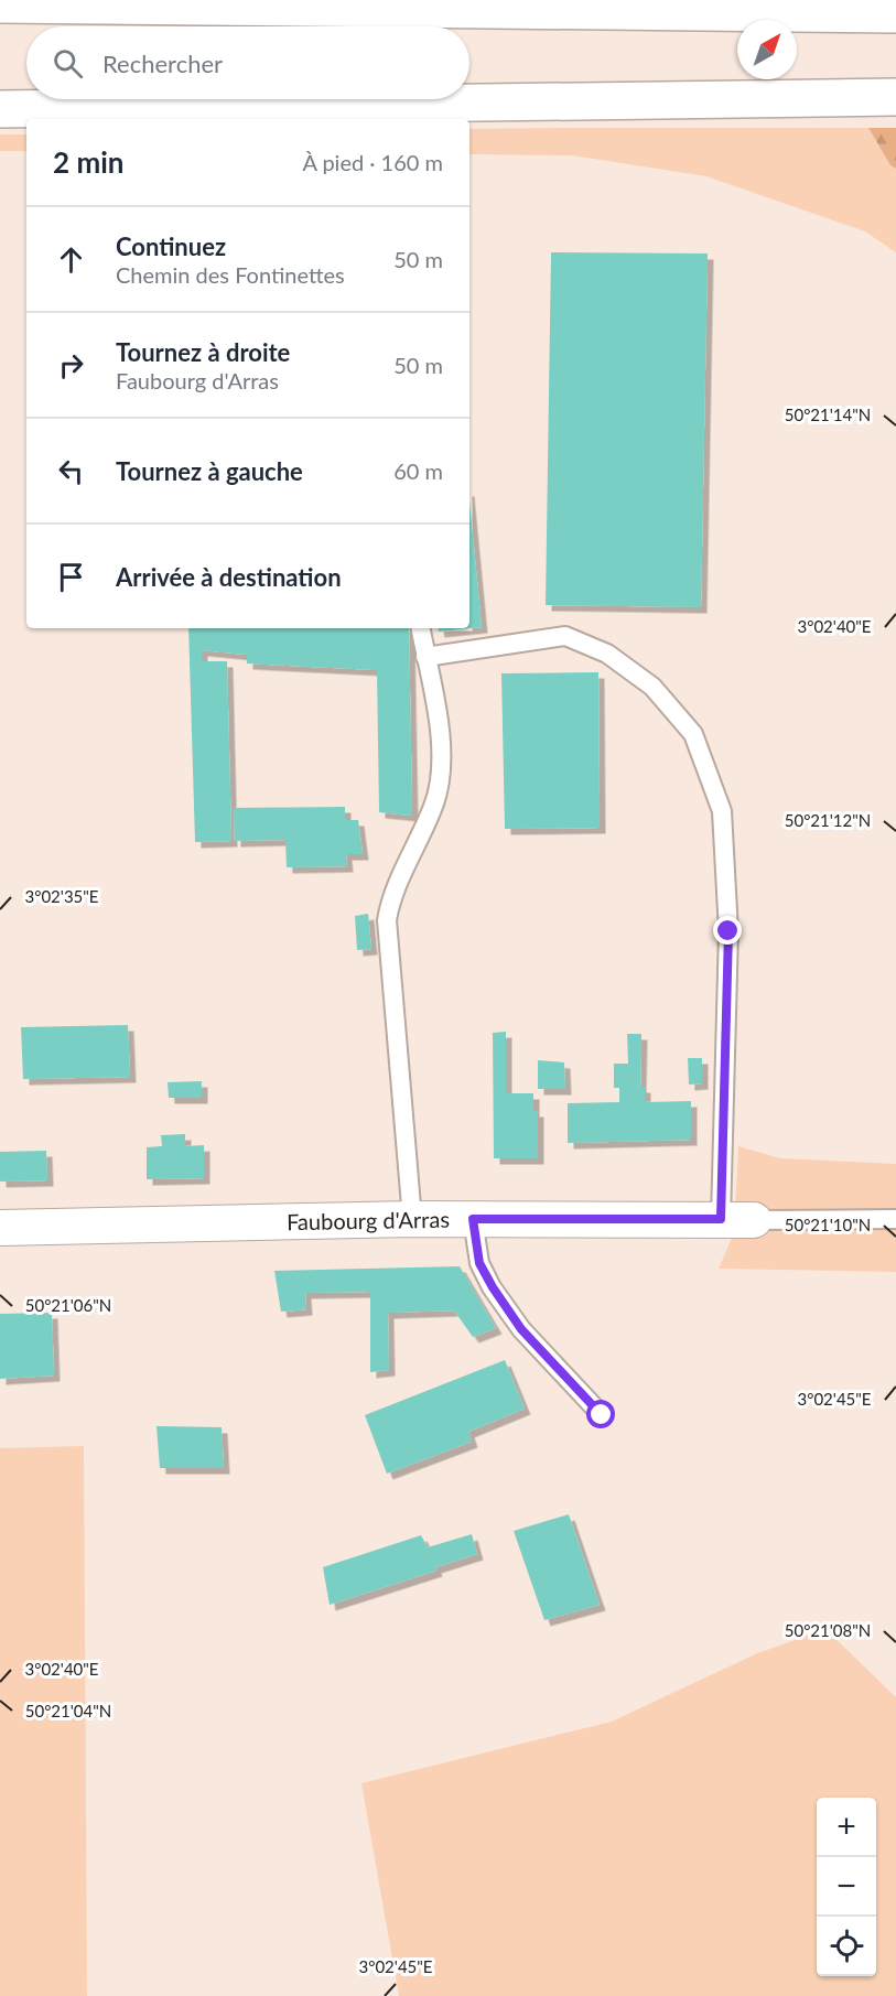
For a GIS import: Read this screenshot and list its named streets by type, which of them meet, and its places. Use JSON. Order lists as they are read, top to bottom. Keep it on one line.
{"streets":{"street":["Faubourg d'Arras"]},"north":"top right","page":{"search":"Rechercher","heading":["2 min","À pied · 160 m"],"list":[["Continuez","Chemin des Fontinettes","50 m"],["Tournez à droite","Faubourg d'Arras","50 m"],["Tournez à gauche","60 m"],"Arrivée à destination"],"map_buttons":["+","−"]},"coordinates":["50°21'14\"N","3°02'40\"E","50°21'12\"N","3°02'35\"E","50°21'10\"N","50°21'06\"N","3°02'45\"E","50°21'08\"N","50°21'04\"N"]}
